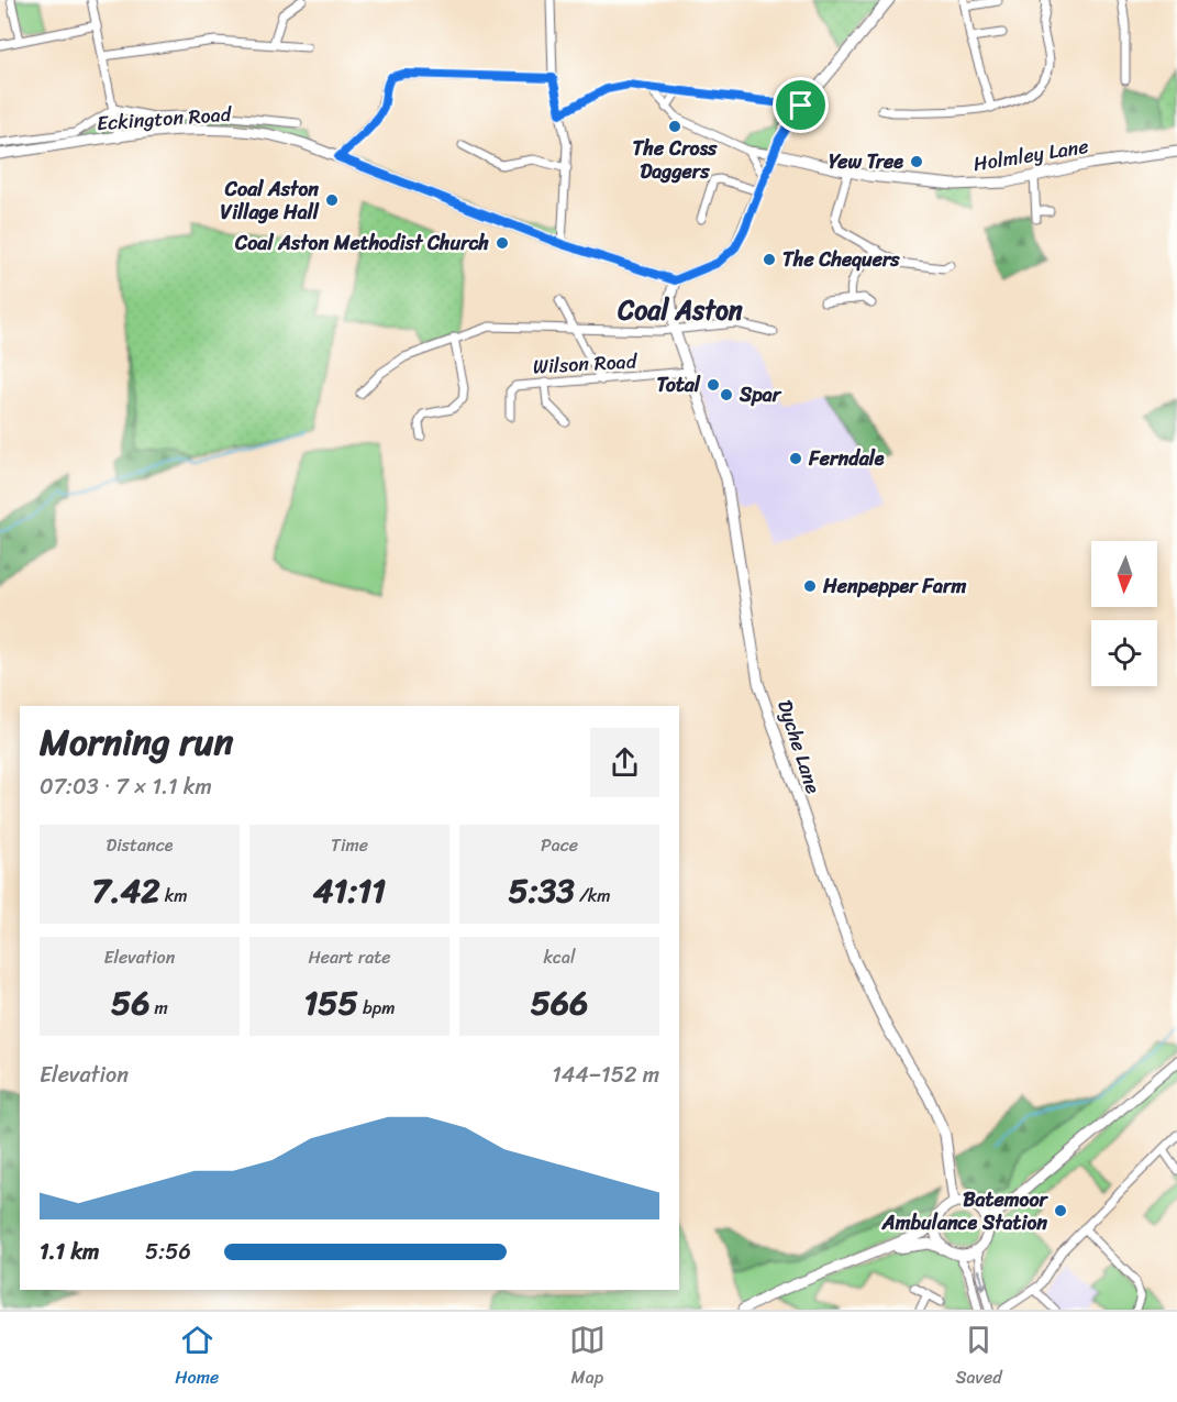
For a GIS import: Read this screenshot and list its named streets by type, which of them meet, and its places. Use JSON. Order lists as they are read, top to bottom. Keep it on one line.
{"streets":{"main road":["Eckington Road","Holmley Lane","Dyche Lane"],"street":["Wilson Road"]},"crossings":[["Eckington Road","Dyche Lane"],["Wilson Road","Dyche Lane"]],"districts":["Coal Aston"],"places":["The Cross Daggers","Yew Tree","Coal Aston Village Hall","Coal Aston Methodist Church","The Chequers","Total","Spar","Ferndale","Henpepper Farm","Batemoor Ambulance Station"],"north":"bottom","page":{"heading":["Morning run","07:03 · 7 × 1.1 km"],"stats":[["Distance","7.42 km"],["Time","41:11"],["Pace","5:33 /km"],["Elevation","56 m"],["Heart rate","155 bpm"],["kcal","566"]],"chart":["Elevation","144–152 m"],"list":[{"name":"1.1 km","note":"5:56"}],"tabs":["Home","Map","Saved"]}}
